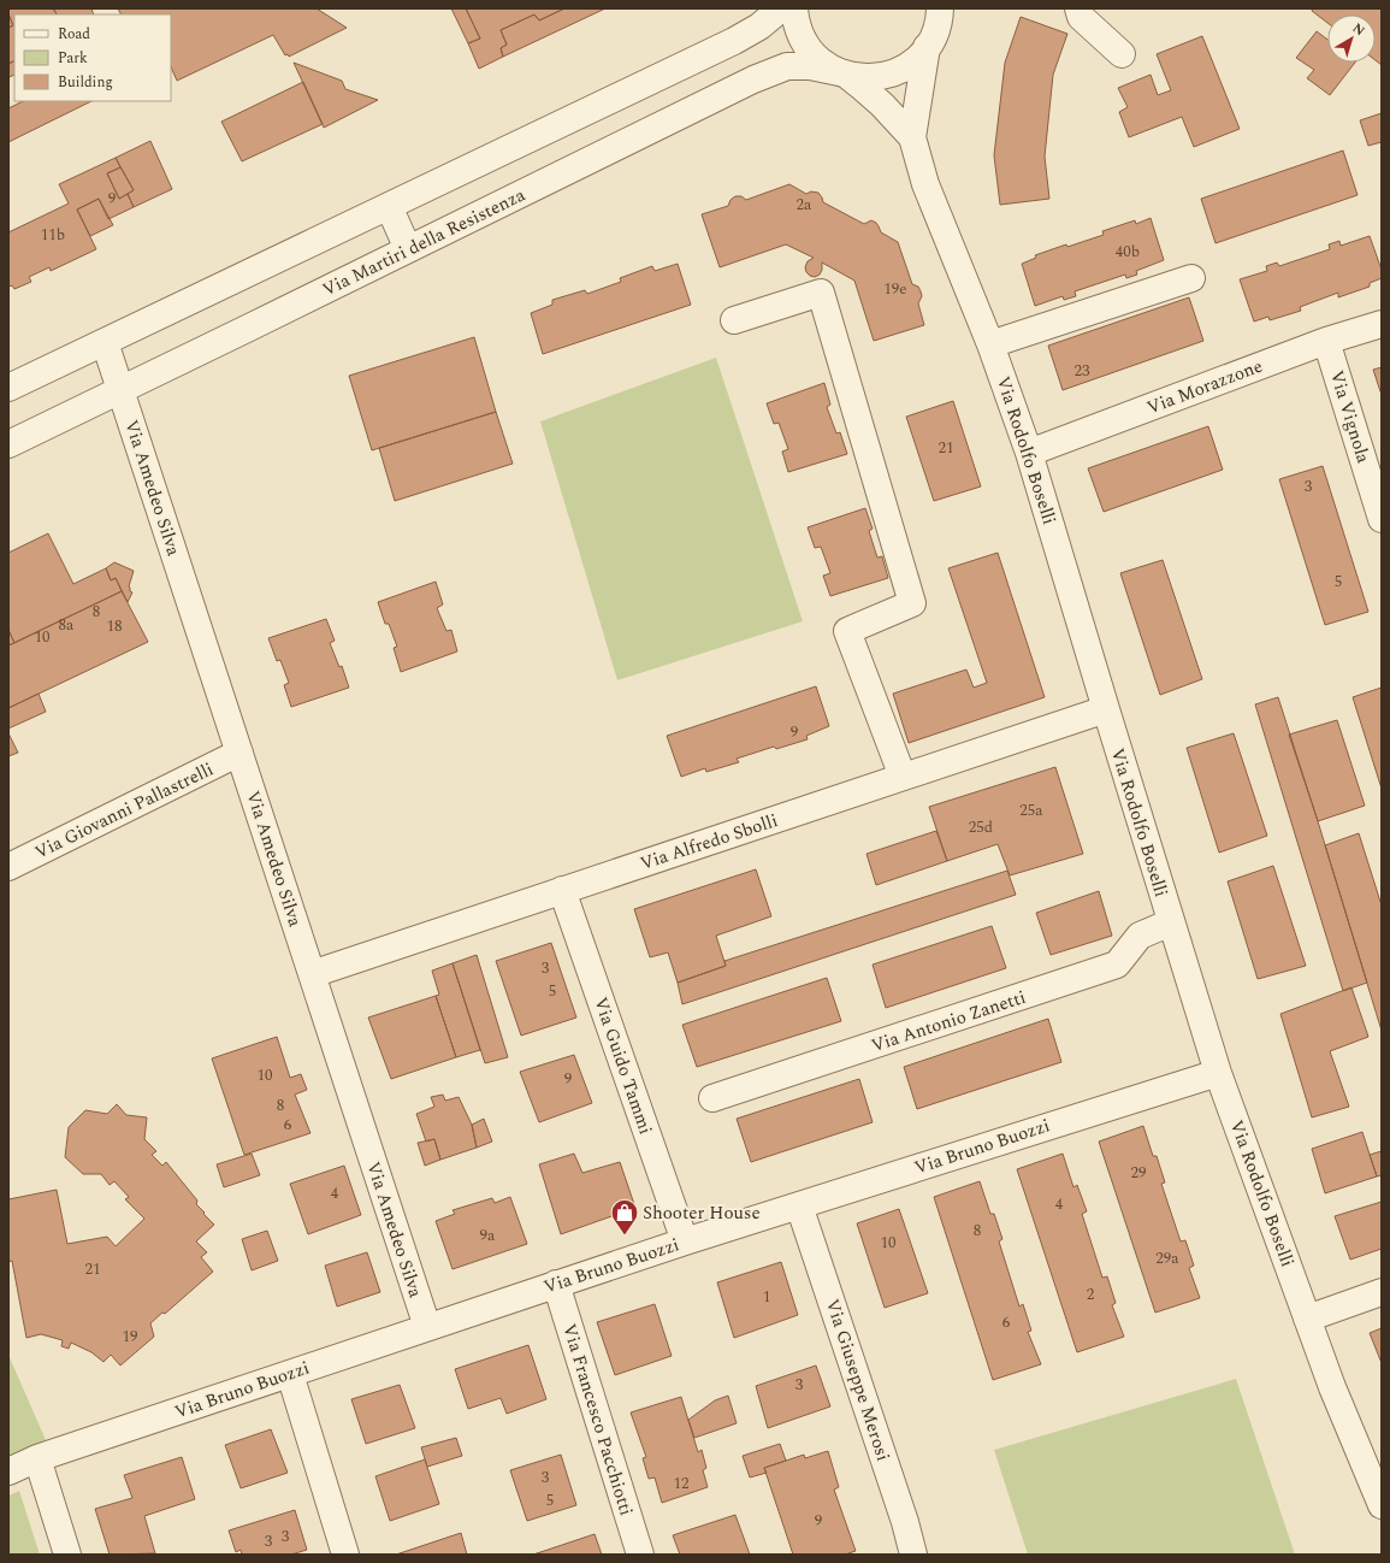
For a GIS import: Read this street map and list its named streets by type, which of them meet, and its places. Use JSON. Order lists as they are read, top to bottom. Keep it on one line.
{"streets":{"street":["Via Martiri della Resistenza","Via Morazzone","Via Vignola","Via Rodolfo Boselli","Via Amedeo Silva","Via Giovanni Pallastrelli","Via Alfredo Sbolli","Via Antonio Zanetti","Via Guido Tammi","Via Bruno Buozzi","Via Giuseppe Merosi","Via Francesco Pacchiotti"]},"crossings":[["Via Martiri della Resistenza","Via Rodolfo Boselli"],["Via Martiri della Resistenza","Via Amedeo Silva"],["Via Morazzone","Via Vignola"],["Via Morazzone","Via Rodolfo Boselli"],["Via Rodolfo Boselli","Via Alfredo Sbolli"],["Via Rodolfo Boselli","Via Antonio Zanetti"],["Via Rodolfo Boselli","Via Bruno Buozzi"],["Via Amedeo Silva","Via Giovanni Pallastrelli"],["Via Amedeo Silva","Via Alfredo Sbolli"],["Via Amedeo Silva","Via Bruno Buozzi"],["Via Alfredo Sbolli","Via Guido Tammi"],["Via Guido Tammi","Via Bruno Buozzi"],["Via Bruno Buozzi","Via Giuseppe Merosi"],["Via Bruno Buozzi","Via Francesco Pacchiotti"]],"places":{"shop":["Shooter House"]},"house_numbers":["9","2a","11b","40b","19e","23","21","3","5","8","8a","18","10","9","25a","25d","3","5","10","9","8","6","29","4","4","8","9a","10","29a","21","2","1","6","19","3","3","12","5","9","3","3"],"legend":["Road","Park","Building"],"north":"top right"}
